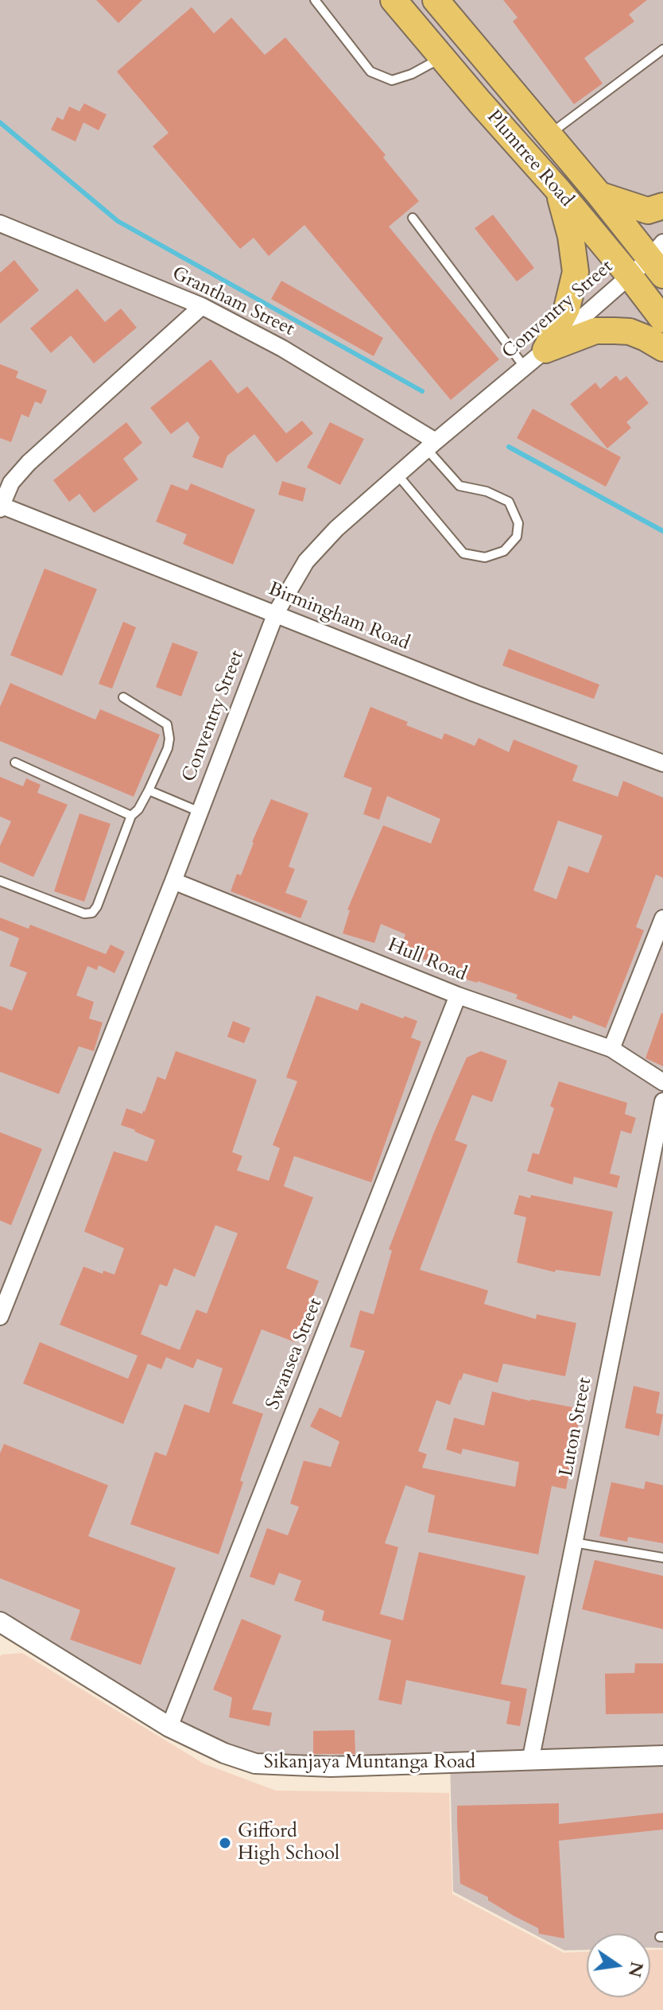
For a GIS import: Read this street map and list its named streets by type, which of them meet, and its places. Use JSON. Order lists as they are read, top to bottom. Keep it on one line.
{"streets":{"highway":["Plumtree Road"],"street":["Grantham Street","Conventry Street","Birmingham Road","Hull Road","Swansea Street","Luton Street","Sikanjaya Muntanga Road"]},"crossings":[["Plumtree Road","Conventry Street"],["Grantham Street","Conventry Street"],["Conventry Street","Birmingham Road"],["Conventry Street","Hull Road"],["Hull Road","Swansea Street"],["Swansea Street","Sikanjaya Muntanga Road"],["Luton Street","Sikanjaya Muntanga Road"]],"places":["Gifford High School"],"north":"right"}
